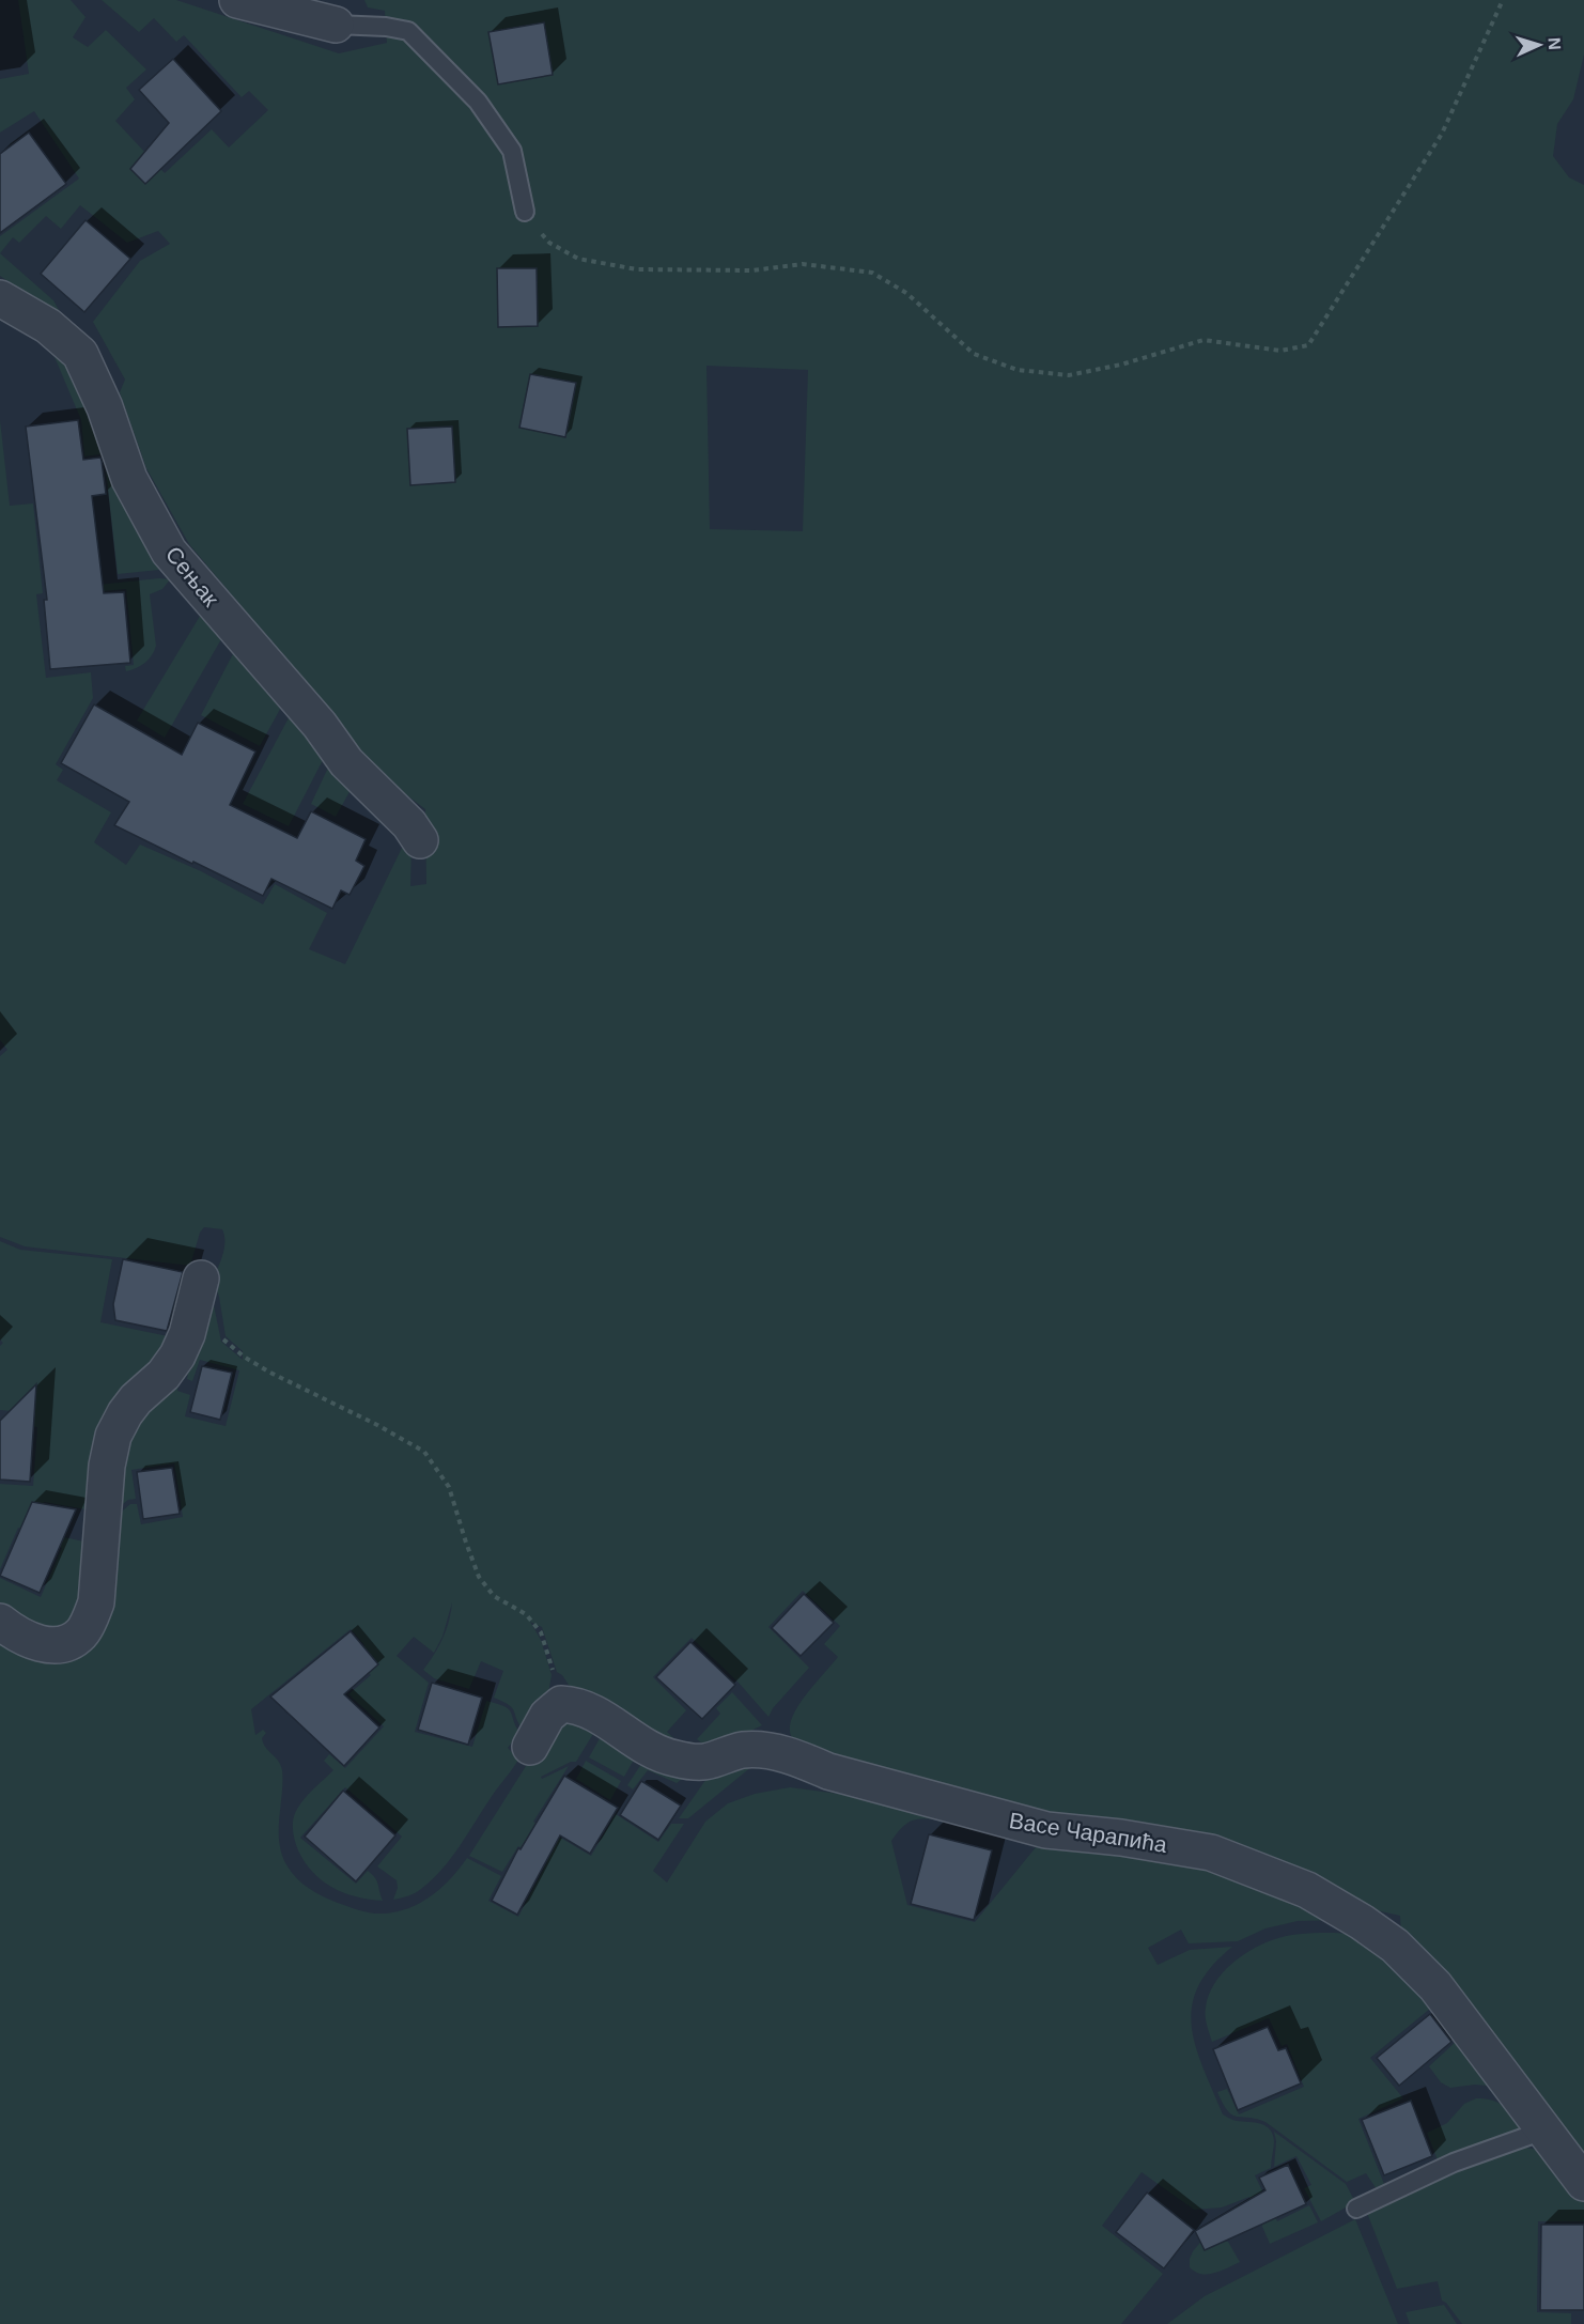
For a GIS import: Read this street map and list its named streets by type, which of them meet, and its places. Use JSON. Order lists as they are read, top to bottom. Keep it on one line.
{"streets":{"street":["Сењак","Васе Чарапића"]},"north":"right"}
